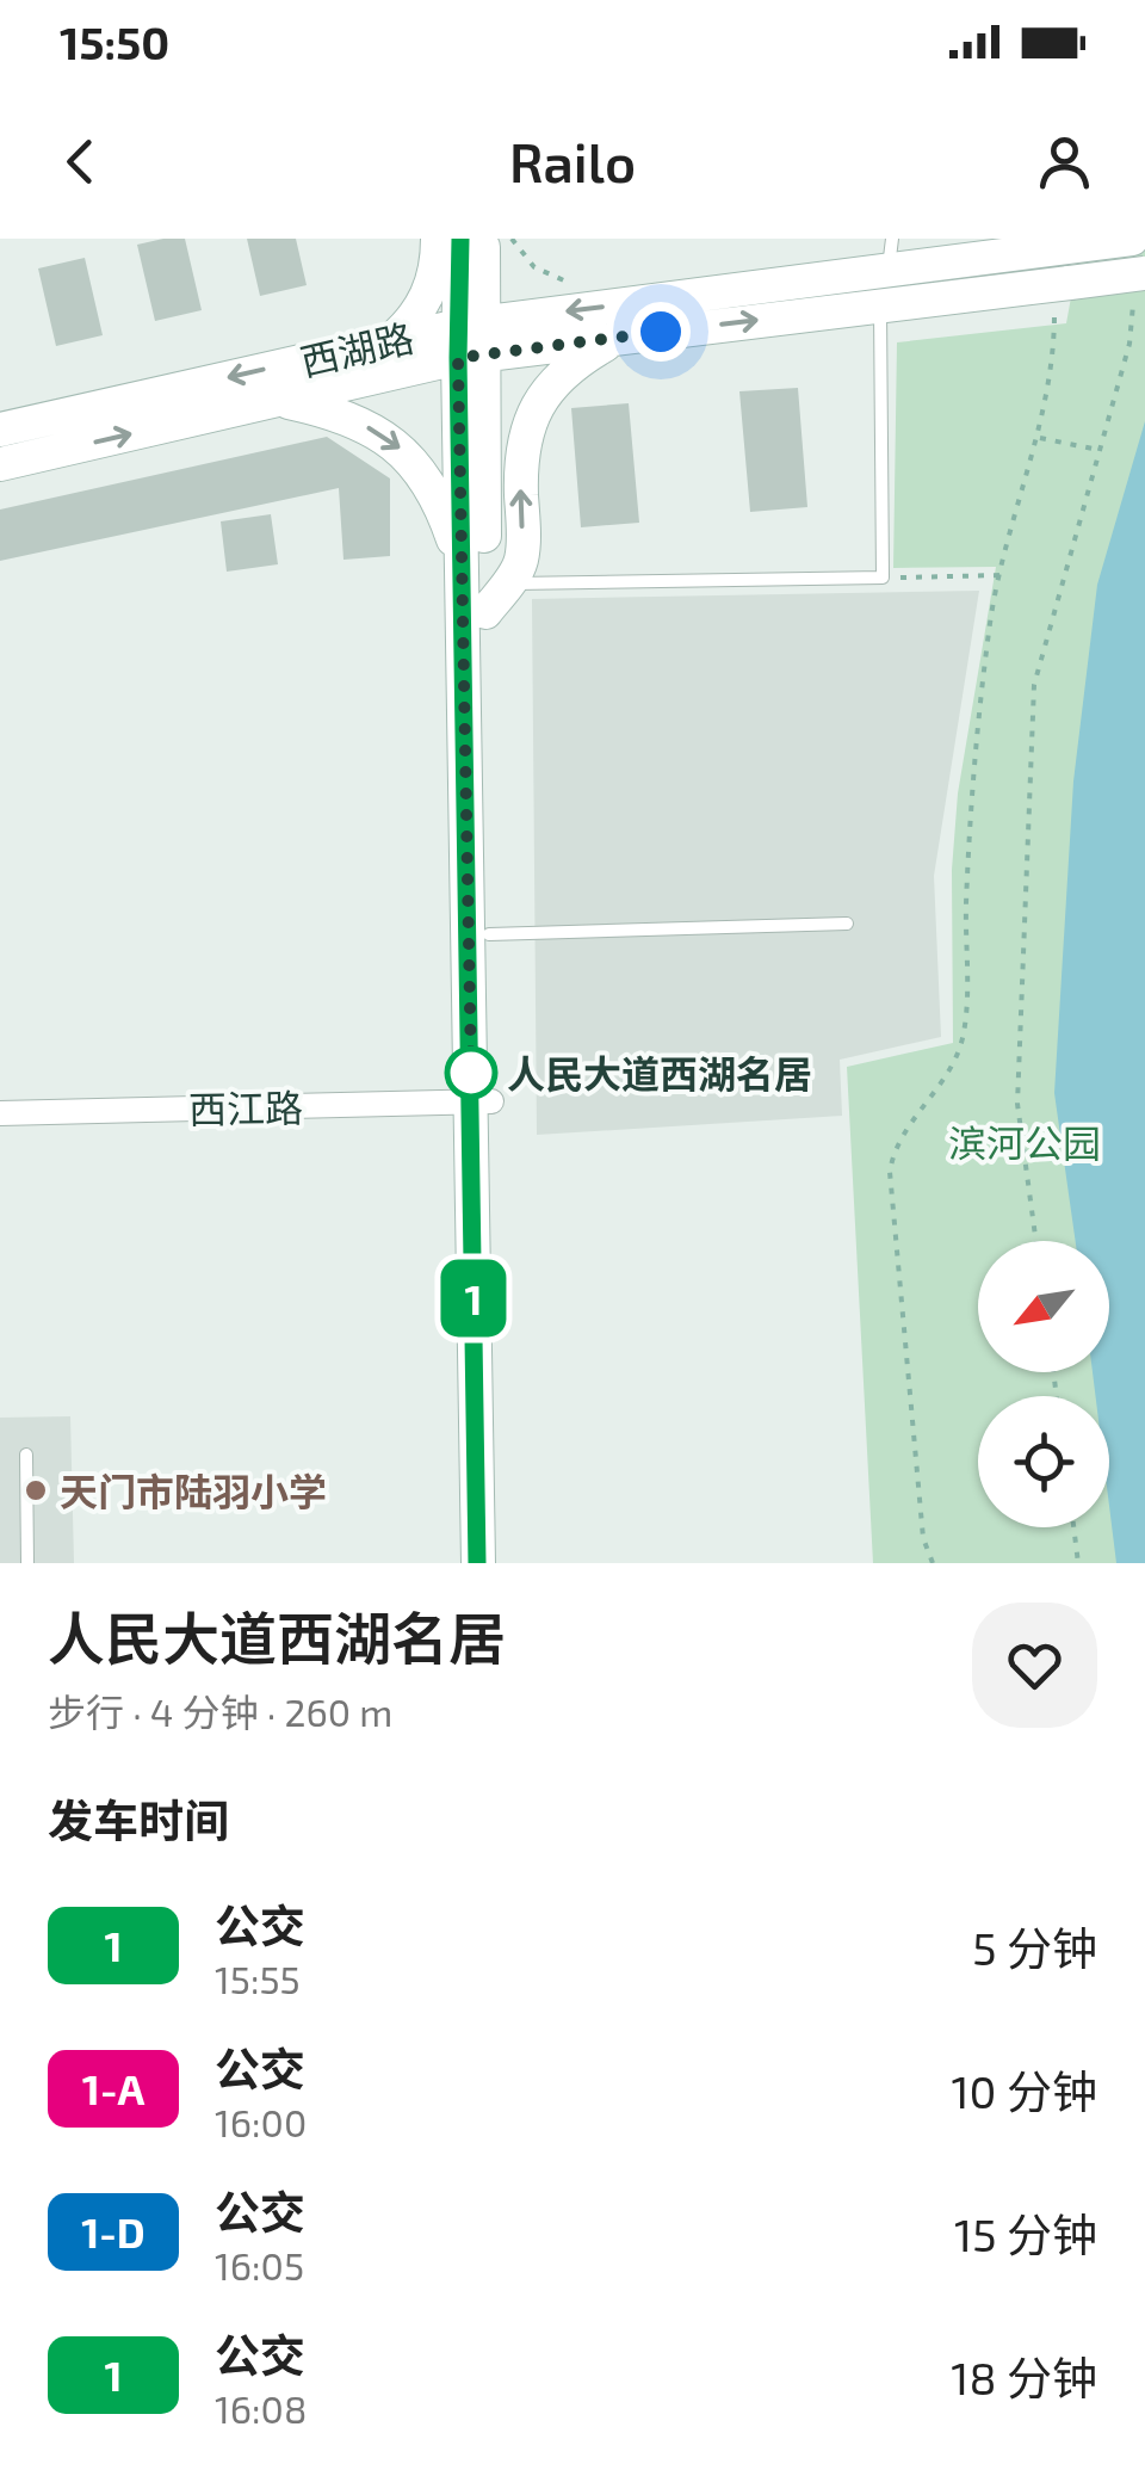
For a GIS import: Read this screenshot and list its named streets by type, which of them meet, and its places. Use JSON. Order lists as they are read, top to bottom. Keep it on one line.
{"streets":{"main road":["西湖路"],"street":["西江路"]},"parks":["滨河公园"],"places":["人民大道西湖名居","天门市陆羽小学"],"lines":["bus line 1"],"north":"bottom left","page":{"status":"15:50","header":"Railo","on_map":"1","heading":[["人民大道西湖名居","步行 · 4 分钟 · 260 m"],"发车时间"],"list":[{"mark":"1","name":"公交","note":"15:55","value":"5 分钟"},{"mark":"1-A","name":"公交","note":"16:00","value":"10 分钟"},{"mark":"1-D","name":"公交","note":"16:05","value":"15 分钟"},{"mark":"1","name":"公交","note":"16:08","value":"18 分钟"}]}}
